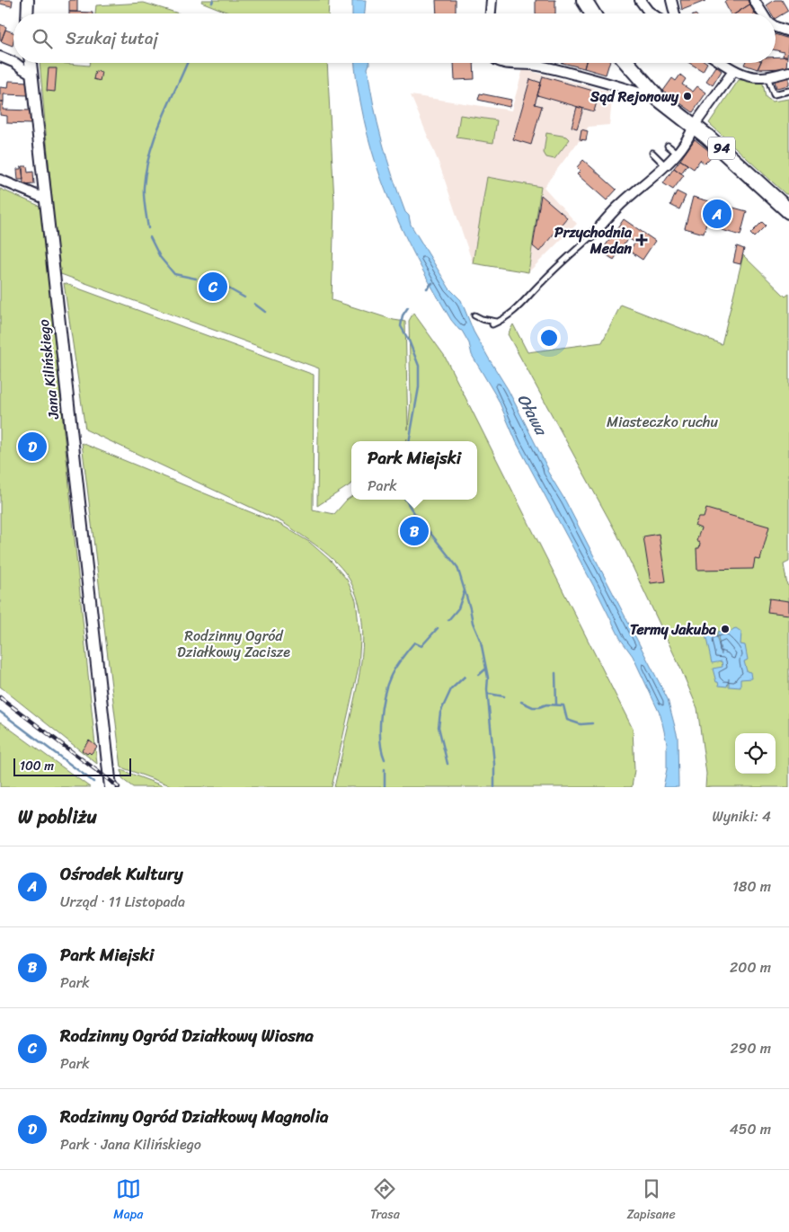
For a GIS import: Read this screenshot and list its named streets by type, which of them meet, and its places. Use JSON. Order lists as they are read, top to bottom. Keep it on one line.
{"streets":{"main road":["94"],"street":["Jana Kilińskiego"]},"water":["Oława"],"parks":["Miasteczko ruchu","Rodzinny Ogród Działkowy Zacisze"],"places":{"other":["Sąd Rejonowy","Termy Jakuba"],"health":["Przychodnia Medan"]},"scale_bar":"100 m","page":{"search":"Szukaj tutaj","pins":["A","C","D","B"],"popup":["Park Miejski","Park"],"scale":"100 m","heading":["W pobliżu","Wyniki: 4"],"list":[{"mark":"A","name":"Ośrodek Kultury","note":"Urząd · 11 Listopada","value":"180 m"},{"mark":"B","name":"Park Miejski","note":"Park","value":"200 m"},{"mark":"C","name":"Rodzinny Ogród Działkowy Wiosna","note":"Park","value":"290 m"},{"mark":"D","name":"Rodzinny Ogród Działkowy Magnolia","note":"Park · Jana Kilińskiego","value":"450 m"}],"nav":["Mapa","Trasa","Zapisane"]}}
